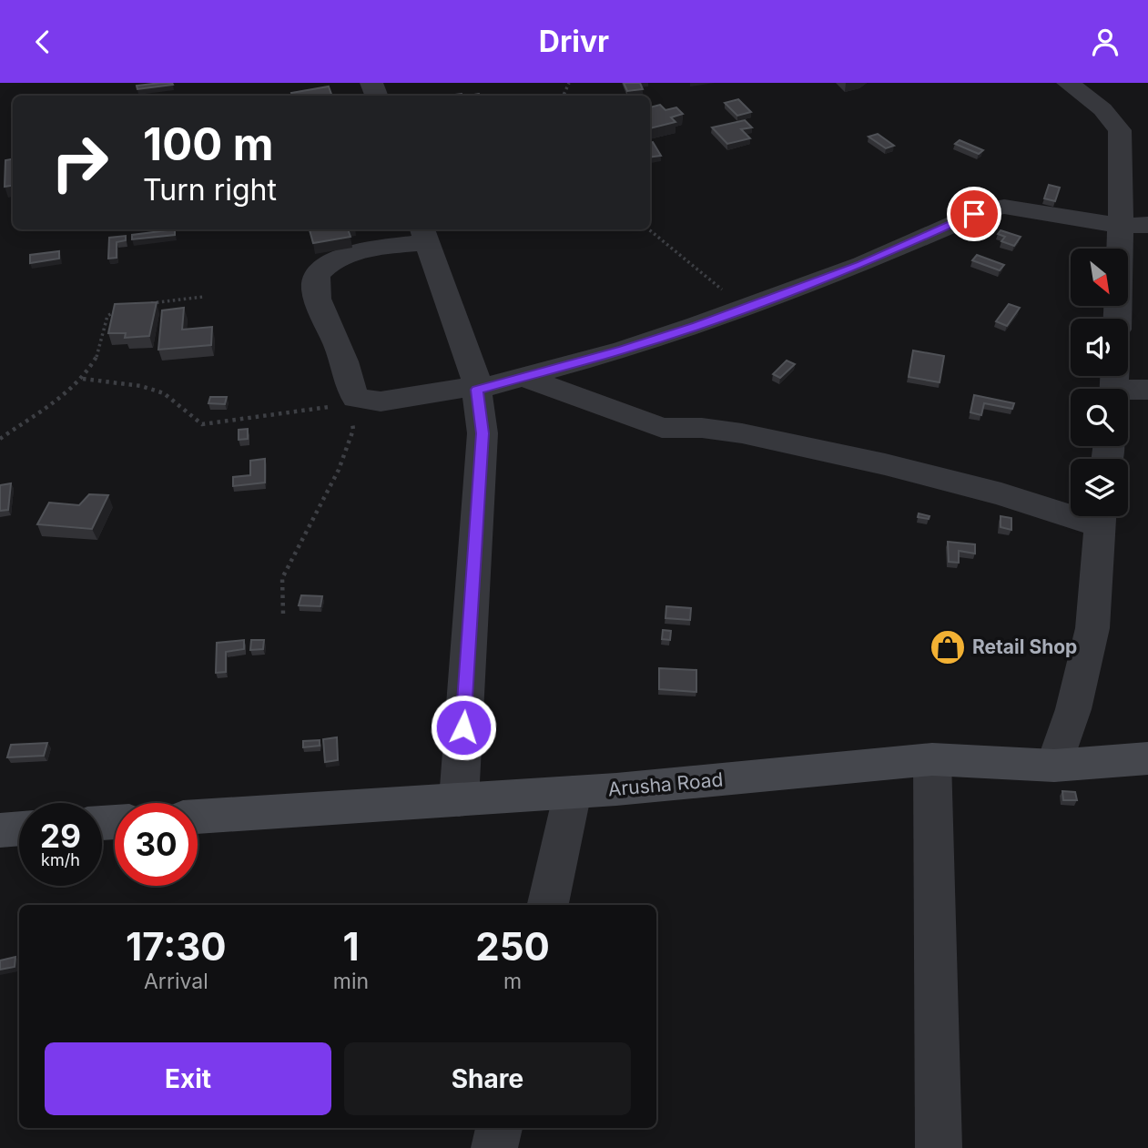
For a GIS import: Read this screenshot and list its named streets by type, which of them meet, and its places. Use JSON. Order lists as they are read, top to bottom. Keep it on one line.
{"streets":{"main road":["Arusha Road"]},"places":{"shop":["Retail Shop"]},"north":"bottom right","page":{"header":"Drivr","turn":["100 m","Turn right"],"speed":"29 km/h","limit":"30","eta":["17:30","Arrival","1","min","250","m"],"buttons":["Exit","Share"]}}
